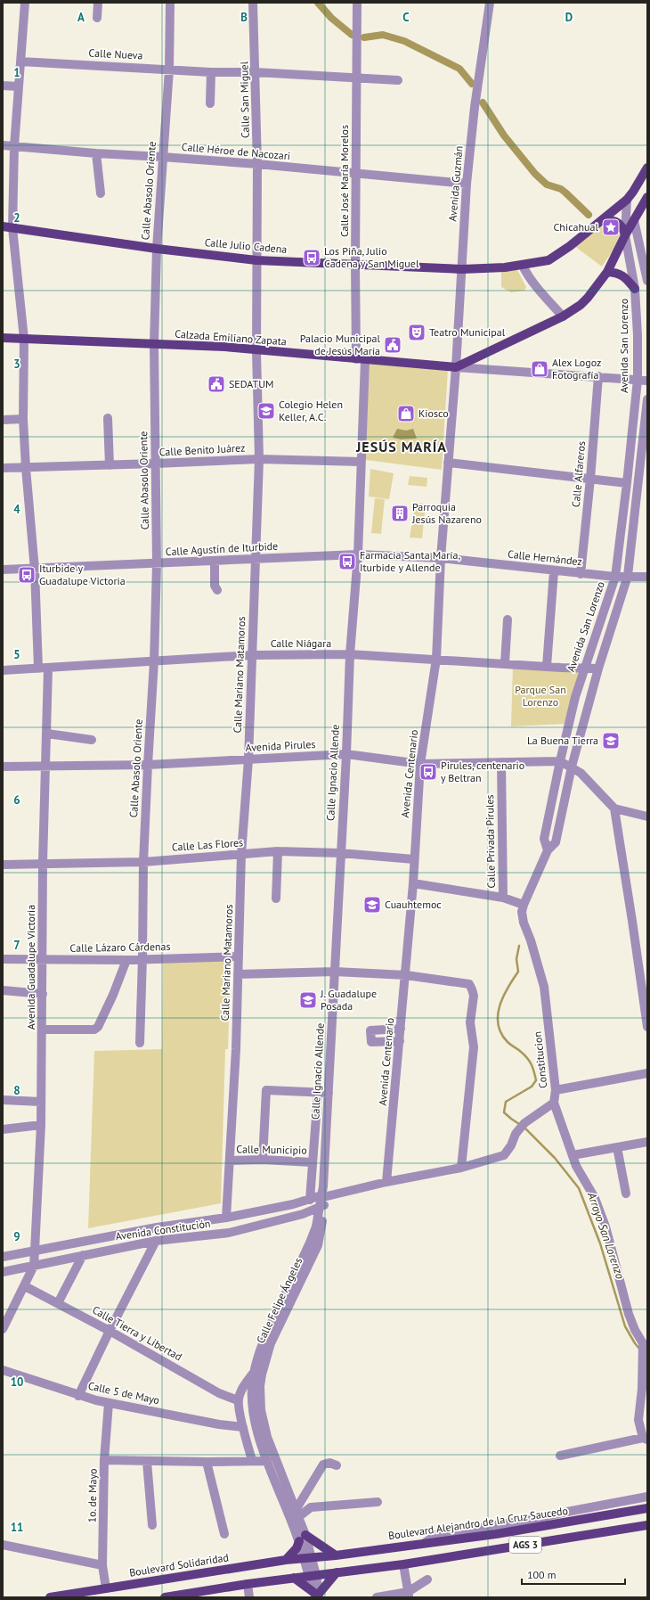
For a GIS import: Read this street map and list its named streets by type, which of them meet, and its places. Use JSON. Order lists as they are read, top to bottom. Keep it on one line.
{"streets":{"main road":["Calle Julio Cadena","Calzada Emiliano Zapata","Boulevard Alejandro de la Cruz Saucedo","AGS 3","Boulevard Solidaridad"],"street":["Calle Nueva","Calle San Miguel","Calle Héroe de Nacozari","Calle José María Morelos","Avenida Guzmán","Calle Abasolo Oriente","Avenida San Lorenzo","Calle Benito Juárez","Calle Alfareros","Calle Agustín de Iturbide","Calle Hernández","Calle Niágara","Calle Mariano Matamoros","Avenida Pirules","Calle Ignacio Allende","Avenida Centenario","Calle Privada Pirules","Calle Las Flores","Calle Lázaro Cárdenas","Avenida Guadalupe Victoria","Constitucion","Calle Municipio","Avenida Constitución","Calle Felipe Ángeles","Calle Tierra y Libertad","Calle 5 de Mayo","1o. de Mayo"]},"crossings":[["Calle Nueva","Calle San Miguel"],["Calle Nueva","Calle José María Morelos"],["Calle Nueva","Calle Abasolo Oriente"],["Calle San Miguel","Calle Héroe de Nacozari"],["Calle San Miguel","Calle Julio Cadena"],["Calle San Miguel","Calle Mariano Matamoros"],["Calle Héroe de Nacozari","Calle José María Morelos"],["Calle Héroe de Nacozari","Avenida Guzmán"],["Calle Héroe de Nacozari","Calle Abasolo Oriente"],["Calle José María Morelos","Calle Julio Cadena"],["Calle José María Morelos","Calzada Emiliano Zapata"],["Calle José María Morelos","Calle Ignacio Allende"],["Avenida Guzmán","Calle Julio Cadena"],["Avenida Guzmán","Calzada Emiliano Zapata"],["Avenida Guzmán","Avenida Centenario"],["Calle Abasolo Oriente","Calle Julio Cadena"],["Calle Abasolo Oriente","Calzada Emiliano Zapata"],["Calle Abasolo Oriente","Calle Benito Juárez"],["Calle Abasolo Oriente","Calle Agustín de Iturbide"],["Calle Abasolo Oriente","Calle Niágara"],["Calle Abasolo Oriente","Avenida Pirules"],["Calle Abasolo Oriente","Calle Las Flores"],["Calle Abasolo Oriente","Calle Lázaro Cárdenas"],["Calle Julio Cadena","Avenida San Lorenzo"],["Calle Julio Cadena","Calle Mariano Matamoros"],["Calzada Emiliano Zapata","Calle Mariano Matamoros"],["Calzada Emiliano Zapata","Calle Ignacio Allende"],["Calzada Emiliano Zapata","Avenida Centenario"],["Avenida San Lorenzo","Calle Hernández"],["Avenida San Lorenzo","Calle Niágara"],["Avenida San Lorenzo","Avenida Pirules"],["Avenida San Lorenzo","Constitucion"],["Calle Benito Juárez","Calle Mariano Matamoros"],["Calle Benito Juárez","Calle Ignacio Allende"],["Calle Alfareros","Calle Hernández"],["Calle Agustín de Iturbide","Calle Hernández"],["Calle Agustín de Iturbide","Calle Mariano Matamoros"],["Calle Agustín de Iturbide","Calle Ignacio Allende"],["Calle Agustín de Iturbide","Avenida Centenario"],["Calle Hernández","Avenida Centenario"],["Calle Niágara","Calle Mariano Matamoros"],["Calle Niágara","Calle Ignacio Allende"],["Calle Niágara","Avenida Centenario"],["Calle Niágara","Avenida Guadalupe Victoria"],["Calle Mariano Matamoros","Avenida Pirules"],["Calle Mariano Matamoros","Calle Las Flores"],["Calle Mariano Matamoros","Calle Lázaro Cárdenas"],["Calle Mariano Matamoros","Calle Municipio"],["Calle Mariano Matamoros","Avenida Constitución"],["Avenida Pirules","Calle Ignacio Allende"],["Avenida Pirules","Avenida Centenario"],["Avenida Pirules","Calle Privada Pirules"],["Avenida Pirules","Avenida Guadalupe Victoria"],["Calle Ignacio Allende","Calle Las Flores"],["Calle Ignacio Allende","Constitucion"],["Calle Ignacio Allende","Avenida Constitución"],["Calle Ignacio Allende","Calle Felipe Ángeles"],["Avenida Centenario","Calle Las Flores"],["Avenida Centenario","Constitucion"],["Calle Las Flores","Avenida Guadalupe Victoria"],["Calle Lázaro Cárdenas","Avenida Guadalupe Victoria"],["Avenida Guadalupe Victoria","Avenida Constitución"],["Constitucion","Avenida Constitución"],["Constitucion","Calle Felipe Ángeles"],["Avenida Constitución","Calle Felipe Ángeles"],["Calle Felipe Ángeles","Boulevard Alejandro de la Cruz Saucedo"],["Calle Felipe Ángeles","AGS 3"],["Calle Felipe Ángeles","Boulevard Solidaridad"],["Calle 5 de Mayo","1o. de Mayo"],["1o. de Mayo","Boulevard Solidaridad"],["Boulevard Alejandro de la Cruz Saucedo","Boulevard Solidaridad"]],"districts":["JESÚS MARÍA"],"water":["Arroyo San Lorenzo"],"parks":["Parque San Lorenzo"],"places":{"place":["Chicahual"],"bus stop":["Los Piña, Julio Cadena y San Miguel","Farmacia Santa María, Iturbide y Allende","Iturbide y Guadalupe Victoria","Pirules, centenario y Beltran"],"theatre":["Teatro Municipal"],"public building":["Palacio Municipal de Jesús María","SEDATUM"],"shop":["Alex Logoz Fotografía","Kiosco"],"school or university":["Colegio Helen Keller, A.C.","La Buena Tierra","Cuauhtemoc","J. Guadalupe Posada"],"building":["Parroquia Jesús Nazareno"]},"scale_bar":"100 m","grid":{"columns":["A","B","C","D"],"rows":["1","2","3","4","5","6","7","8","9","10","11"]}}
